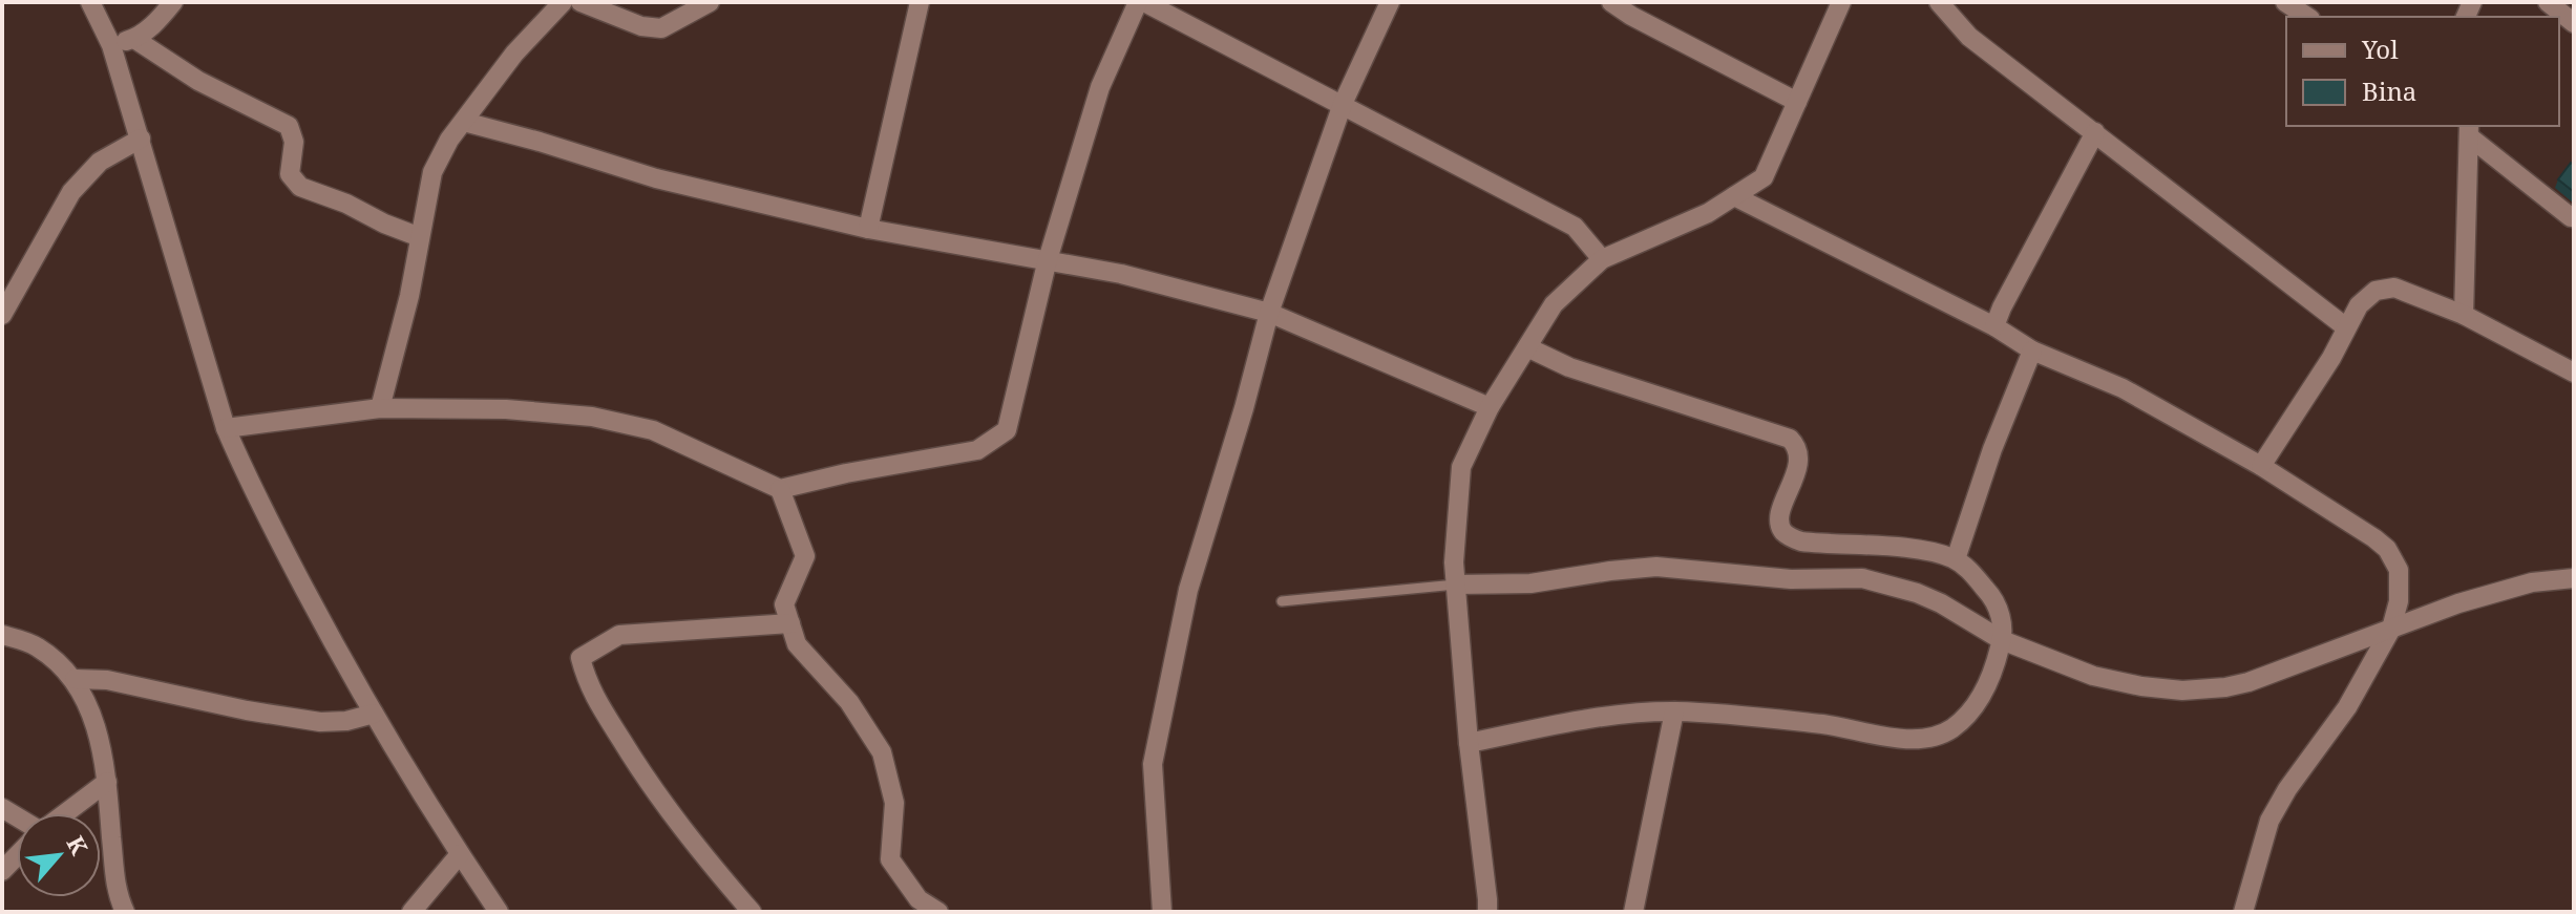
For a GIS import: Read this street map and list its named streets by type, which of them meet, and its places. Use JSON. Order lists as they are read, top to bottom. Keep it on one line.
{"legend":["Yol","Bina"],"north":"top right"}
